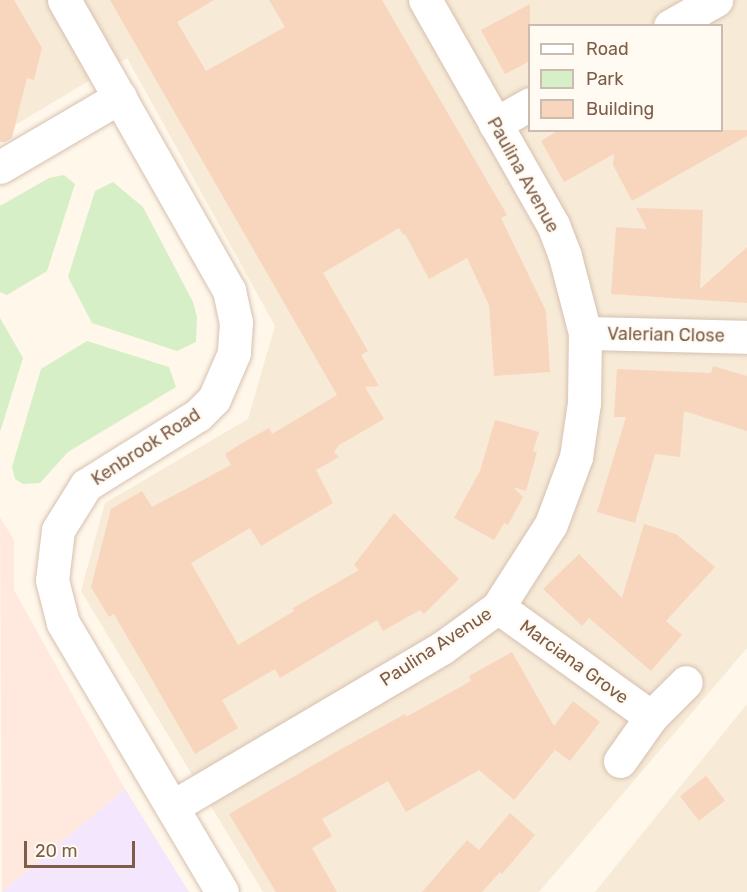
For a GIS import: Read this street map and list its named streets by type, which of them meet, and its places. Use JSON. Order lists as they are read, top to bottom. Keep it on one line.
{"streets":{"street":["Paulina Avenue","Valerian Close","Kenbrook Road","Marciana Grove"]},"crossings":[["Paulina Avenue","Valerian Close"],["Paulina Avenue","Kenbrook Road"],["Paulina Avenue","Marciana Grove"]],"legend":["Road","Park","Building"],"scale_bar":"20 m"}
